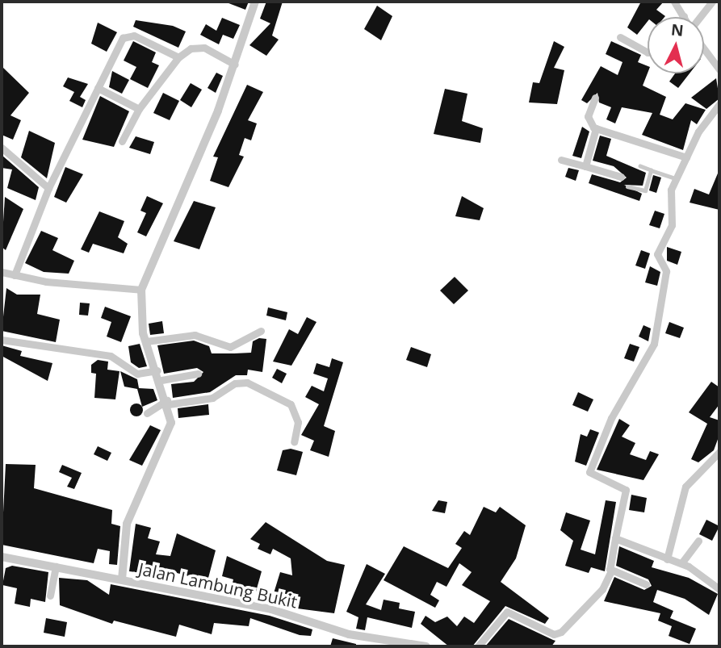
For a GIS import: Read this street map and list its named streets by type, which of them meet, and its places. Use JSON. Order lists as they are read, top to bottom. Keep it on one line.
{"streets":{"street":["Jalan Lambung Bukit"]},"north":"top"}
